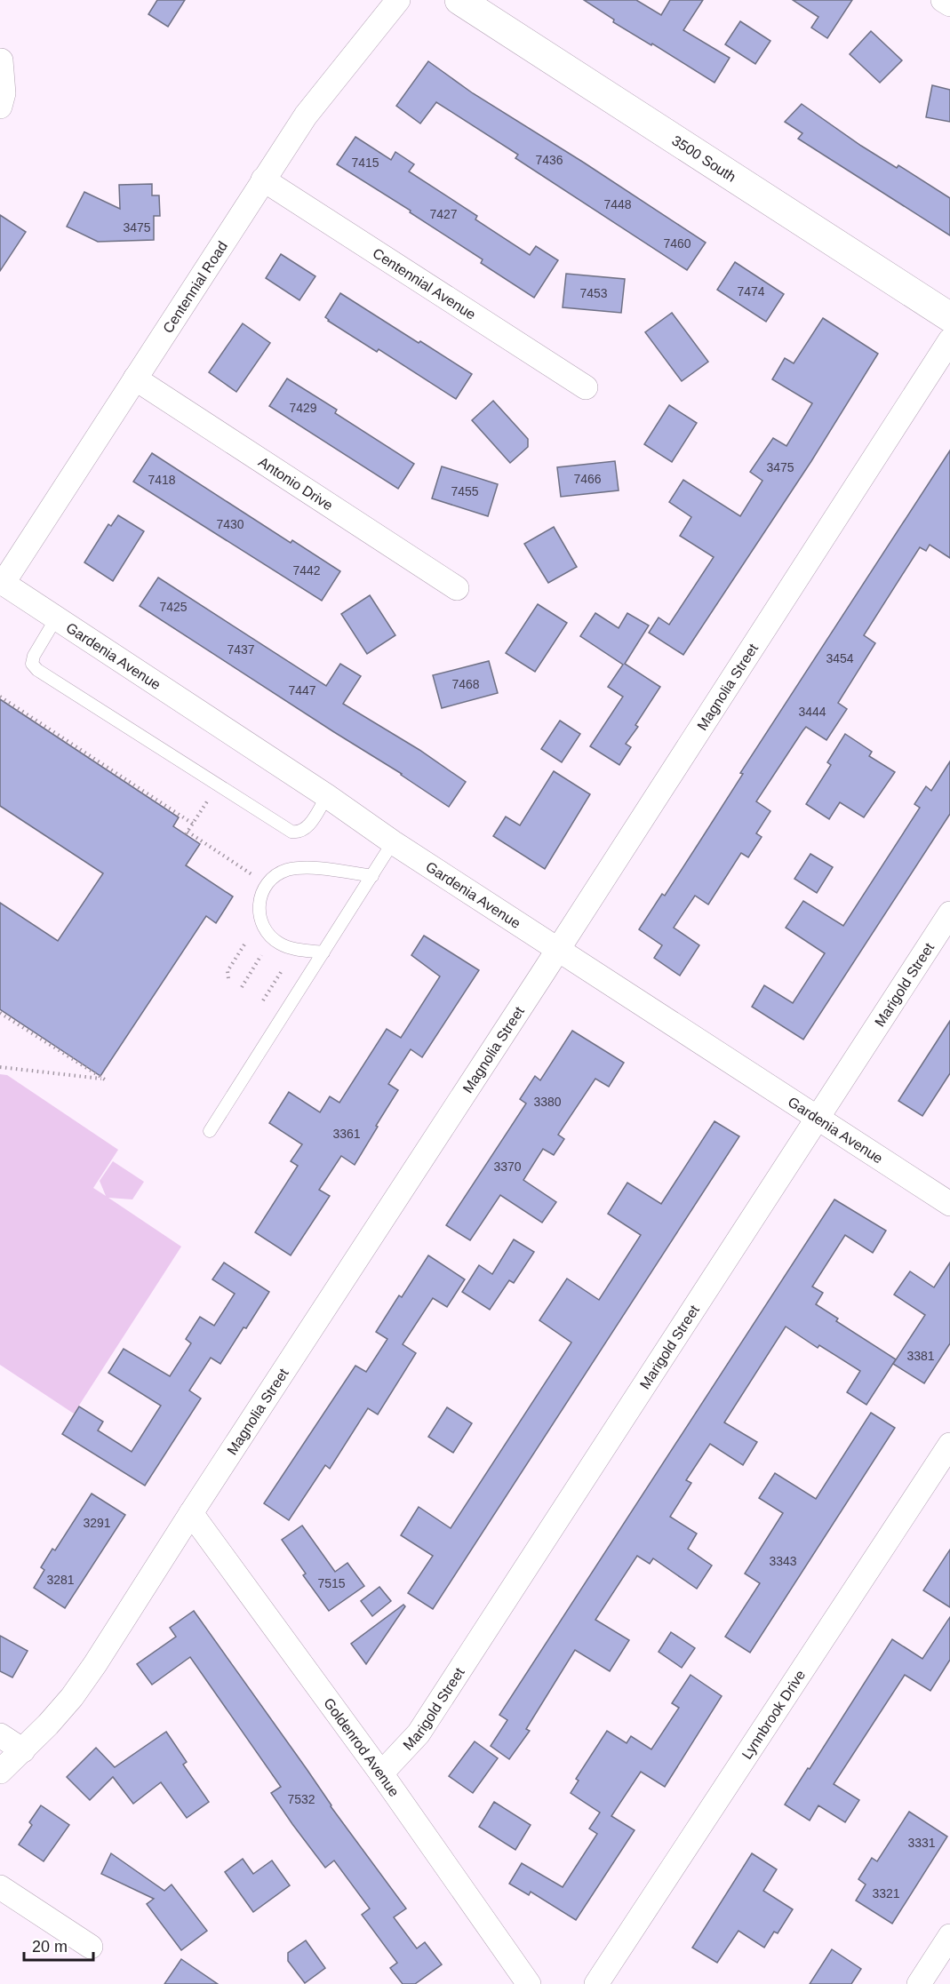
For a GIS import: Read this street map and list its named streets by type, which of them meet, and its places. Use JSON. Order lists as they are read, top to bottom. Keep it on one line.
{"streets":{"main road":["3500 South"],"street":["Centennial Avenue","Centennial Road","Antonio Drive","Gardenia Avenue","Magnolia Street","Marigold Street","Lynnbrook Drive","Goldenrod Avenue"]},"crossings":[["Centennial Avenue","Centennial Road"],["Centennial Road","Antonio Drive"],["Centennial Road","Gardenia Avenue"],["Gardenia Avenue","Magnolia Street"],["Gardenia Avenue","Marigold Street"],["Magnolia Street","Goldenrod Avenue"],["Marigold Street","Goldenrod Avenue"]],"house_numbers":["7436","7415","7448","7427","3475","7460","7474","7453","7429","3475","7466","7418","7455","7430","7442","7425","7437","3454","7468","7447","3444","3380","3361","3370","3381","3291","3343","3281","7515","7532","3331","3321"],"scale_bar":"20 m"}
